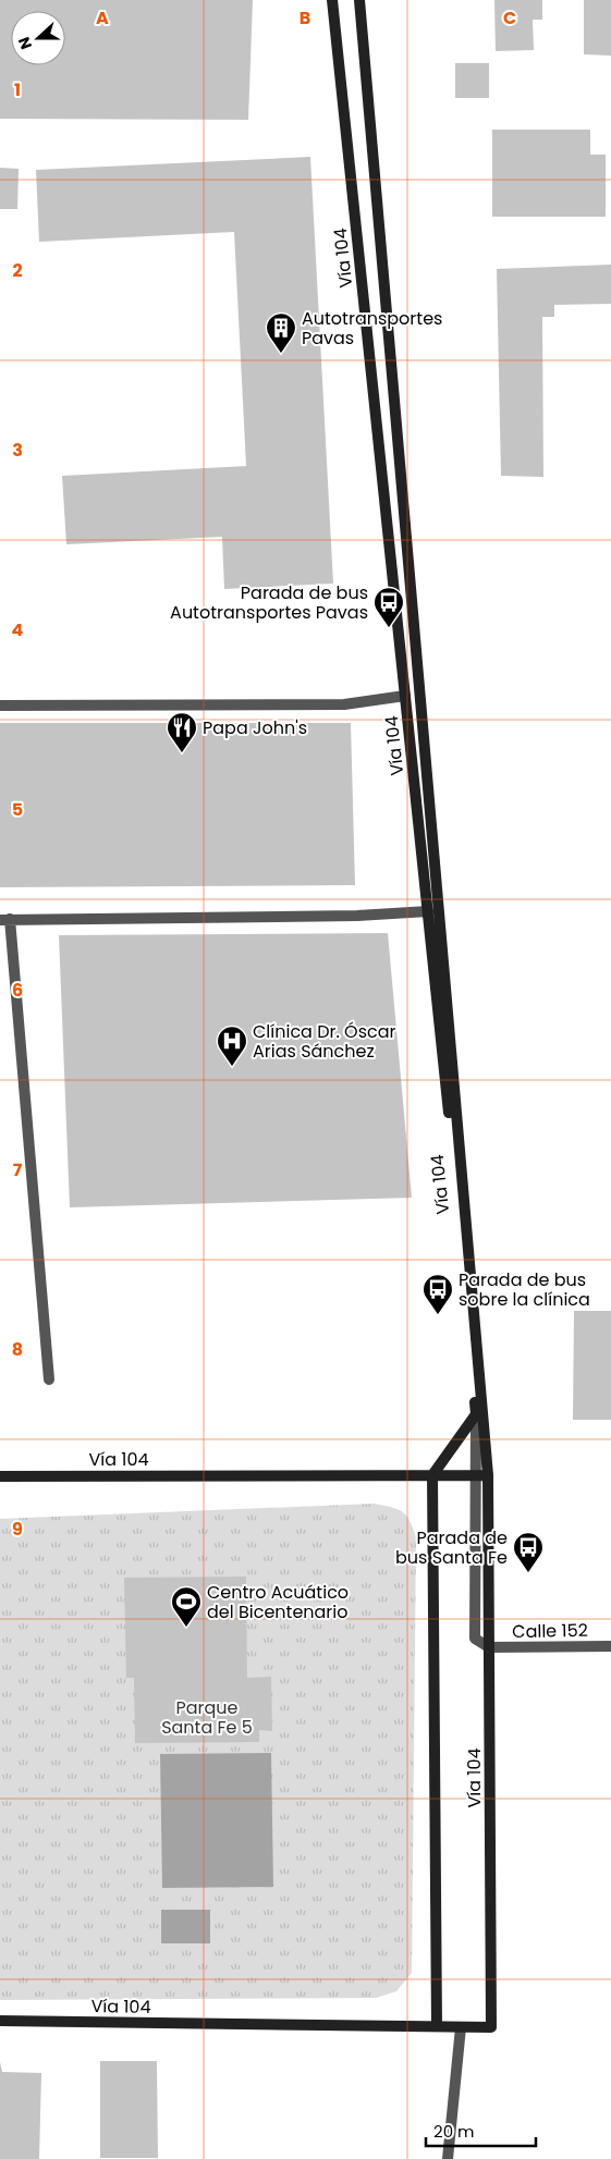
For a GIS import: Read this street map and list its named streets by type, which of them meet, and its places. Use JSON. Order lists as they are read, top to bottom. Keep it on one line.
{"streets":{"main road":["Vía 104"],"street":["Calle 152"]},"crossings":[["Vía 104","Calle 152"]],"parks":["Parque Santa Fe 5"],"places":{"building":["Autotransportes Pavas"],"bus stop":["Parada de bus Autotransportes Pavas","Parada de bus sobre la clínica","Parada de bus Santa Fe"],"restaurant":["Papa John's"],"hospital":["Clínica Dr. Óscar Arias Sánchez"],"sports":["Centro Acuático del Bicentenario"]},"scale_bar":"20 m","north":"left","grid":{"columns":["A","B","C"],"rows":["1","2","3","4","5","6","7","8","9"]}}
